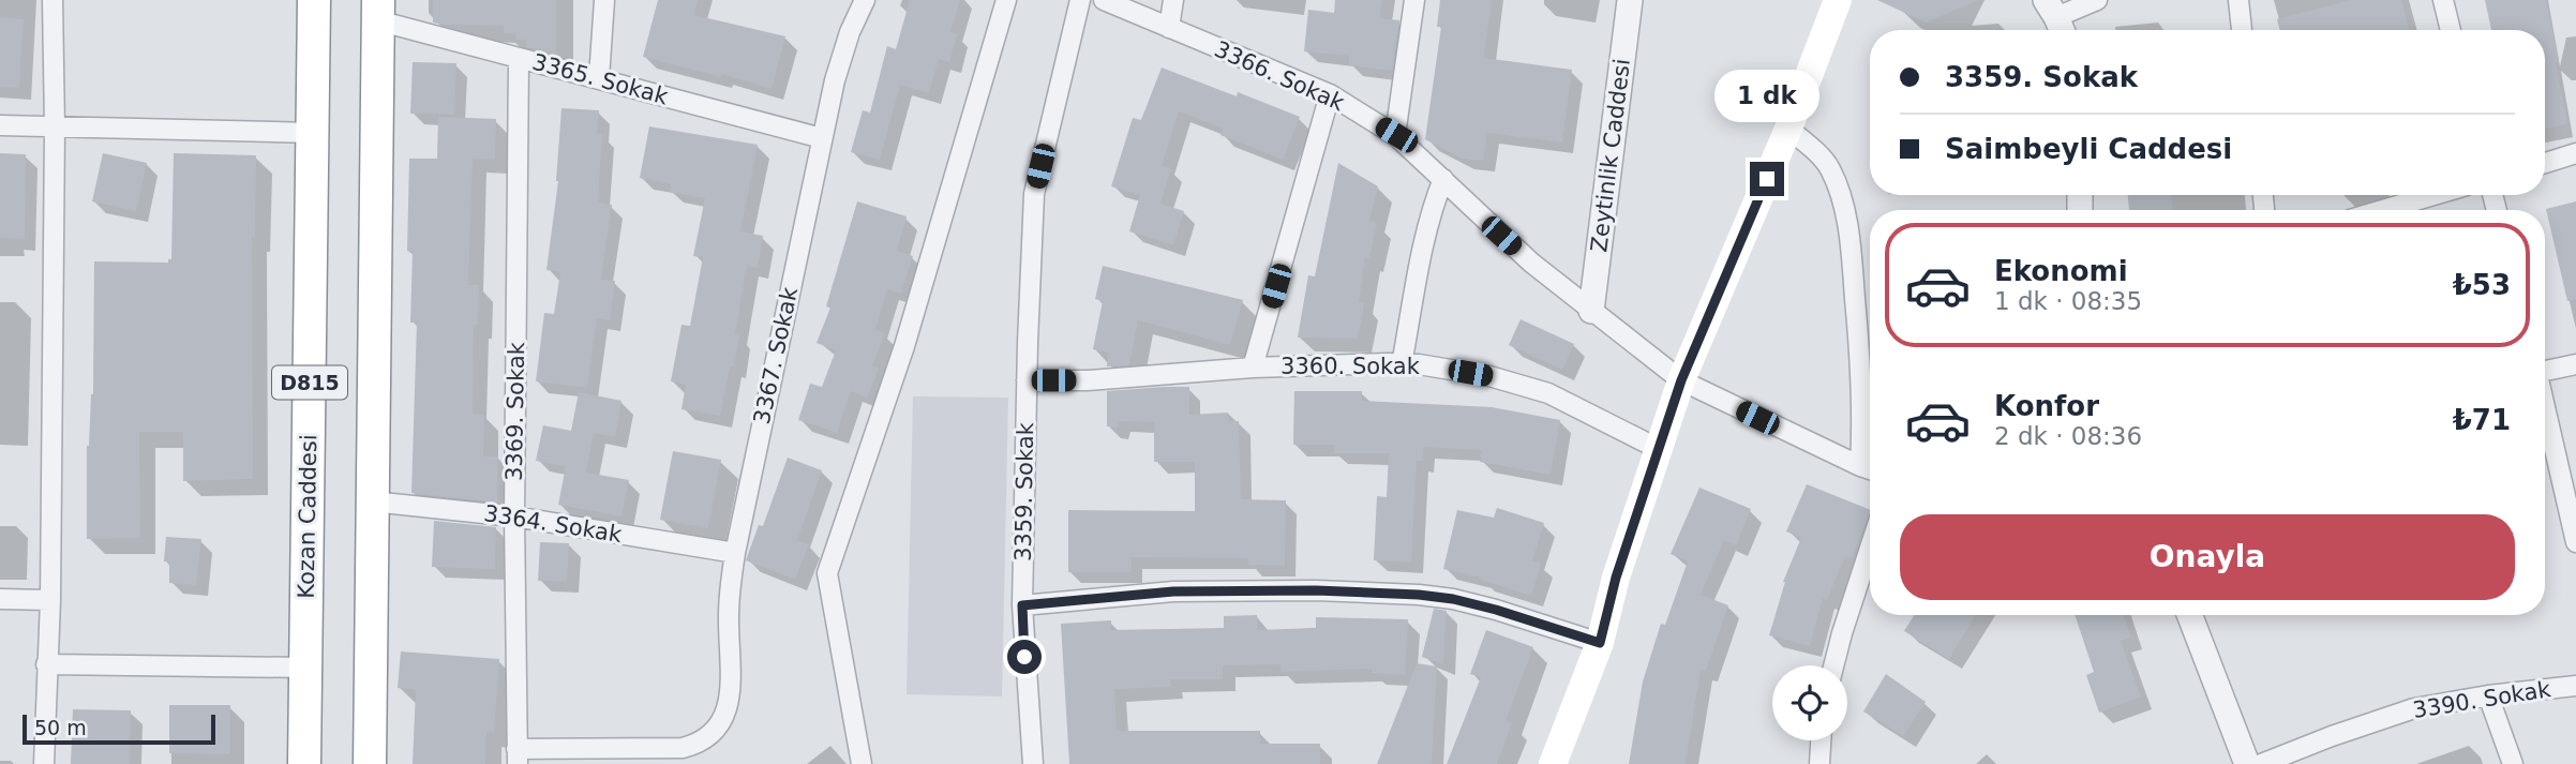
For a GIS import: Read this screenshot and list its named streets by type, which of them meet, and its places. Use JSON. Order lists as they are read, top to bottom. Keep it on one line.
{"streets":{"highway":["D815","Kozan Caddesi"],"street":["3366. Sokak","3365. Sokak","Zeytinlik Caddesi","3367. Sokak","3360. Sokak","3369. Sokak","3359. Sokak","3364. Sokak","3390. Sokak"]},"crossings":[["3366. Sokak","Zeytinlik Caddesi"],["3365. Sokak","3367. Sokak"],["3365. Sokak","D815"],["3365. Sokak","3369. Sokak"],["3367. Sokak","3369. Sokak"],["3367. Sokak","3364. Sokak"],["3360. Sokak","3359. Sokak"],["D815","3364. Sokak"],["3369. Sokak","3364. Sokak"]],"scale_bar":"50 m","page":{"banner":["3359. Sokak","Saimbeyli Caddesi"],"bubble":"1 dk","list":[{"name":"Ekonomi","note":"1 dk · 08:35","value":"₺53"},{"name":"Konfor","note":"2 dk · 08:36","value":"₺71"}],"buttons":"Onayla","scale":"50 m"}}
